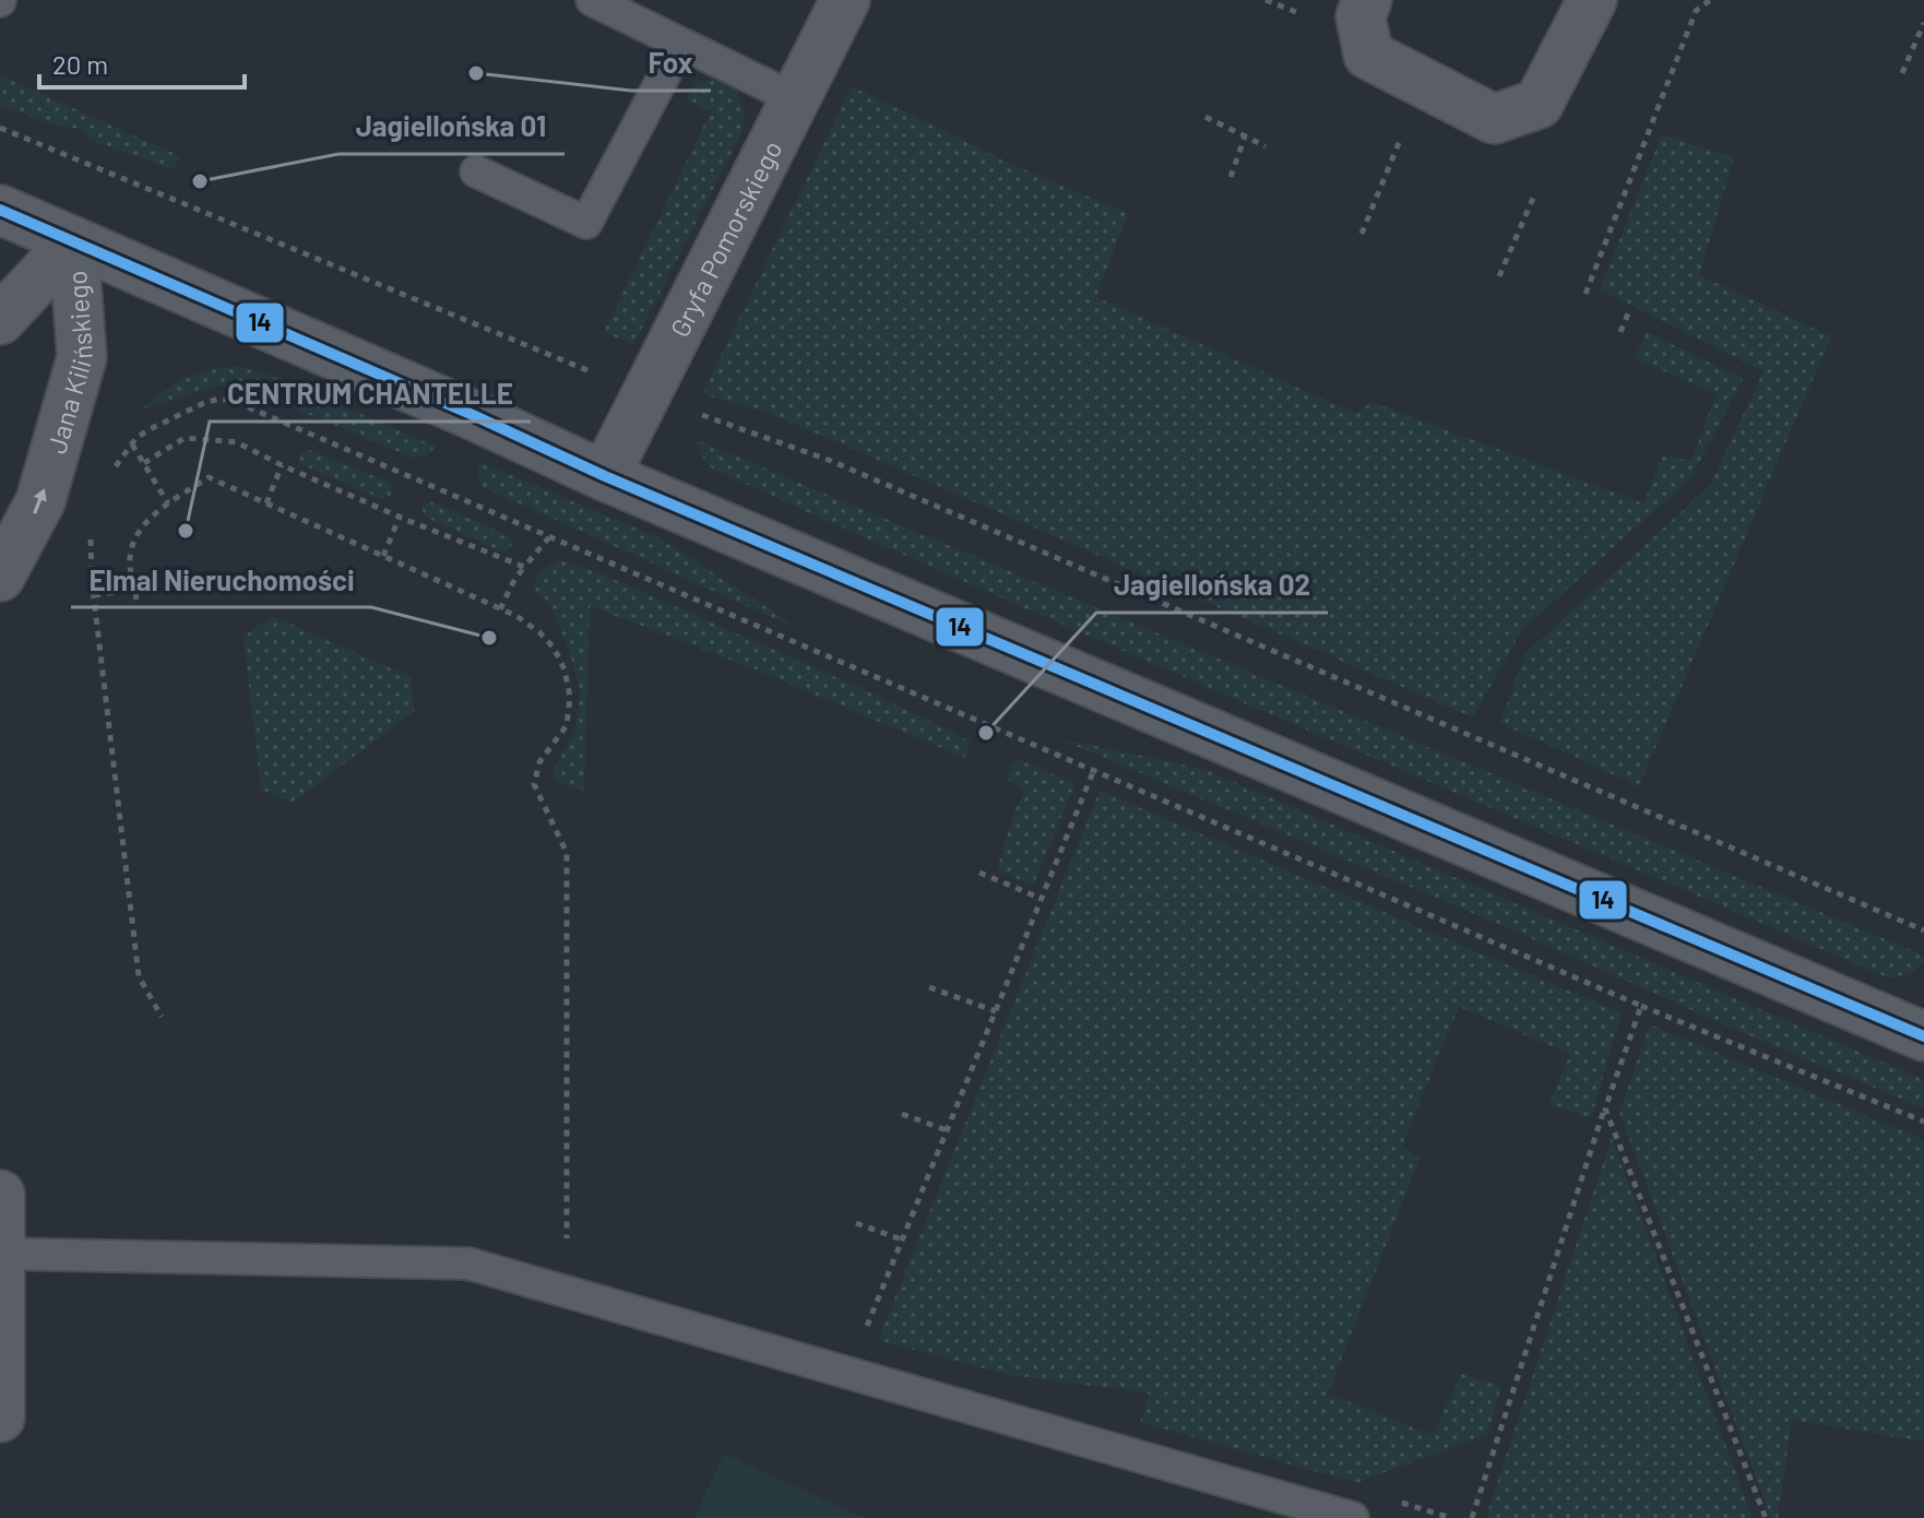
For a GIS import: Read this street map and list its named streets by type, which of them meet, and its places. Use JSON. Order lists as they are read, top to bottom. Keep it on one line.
{"streets":{"street":["Gryfa Pomorskiego","Jana Kilińskiego"]},"places":["Fox","Jagiellońska 01","CENTRUM CHANTELLE","Elmal Nieruchomości","Jagiellońska 02"],"lines":["transit line 14"],"scale_bar":"20 m"}
